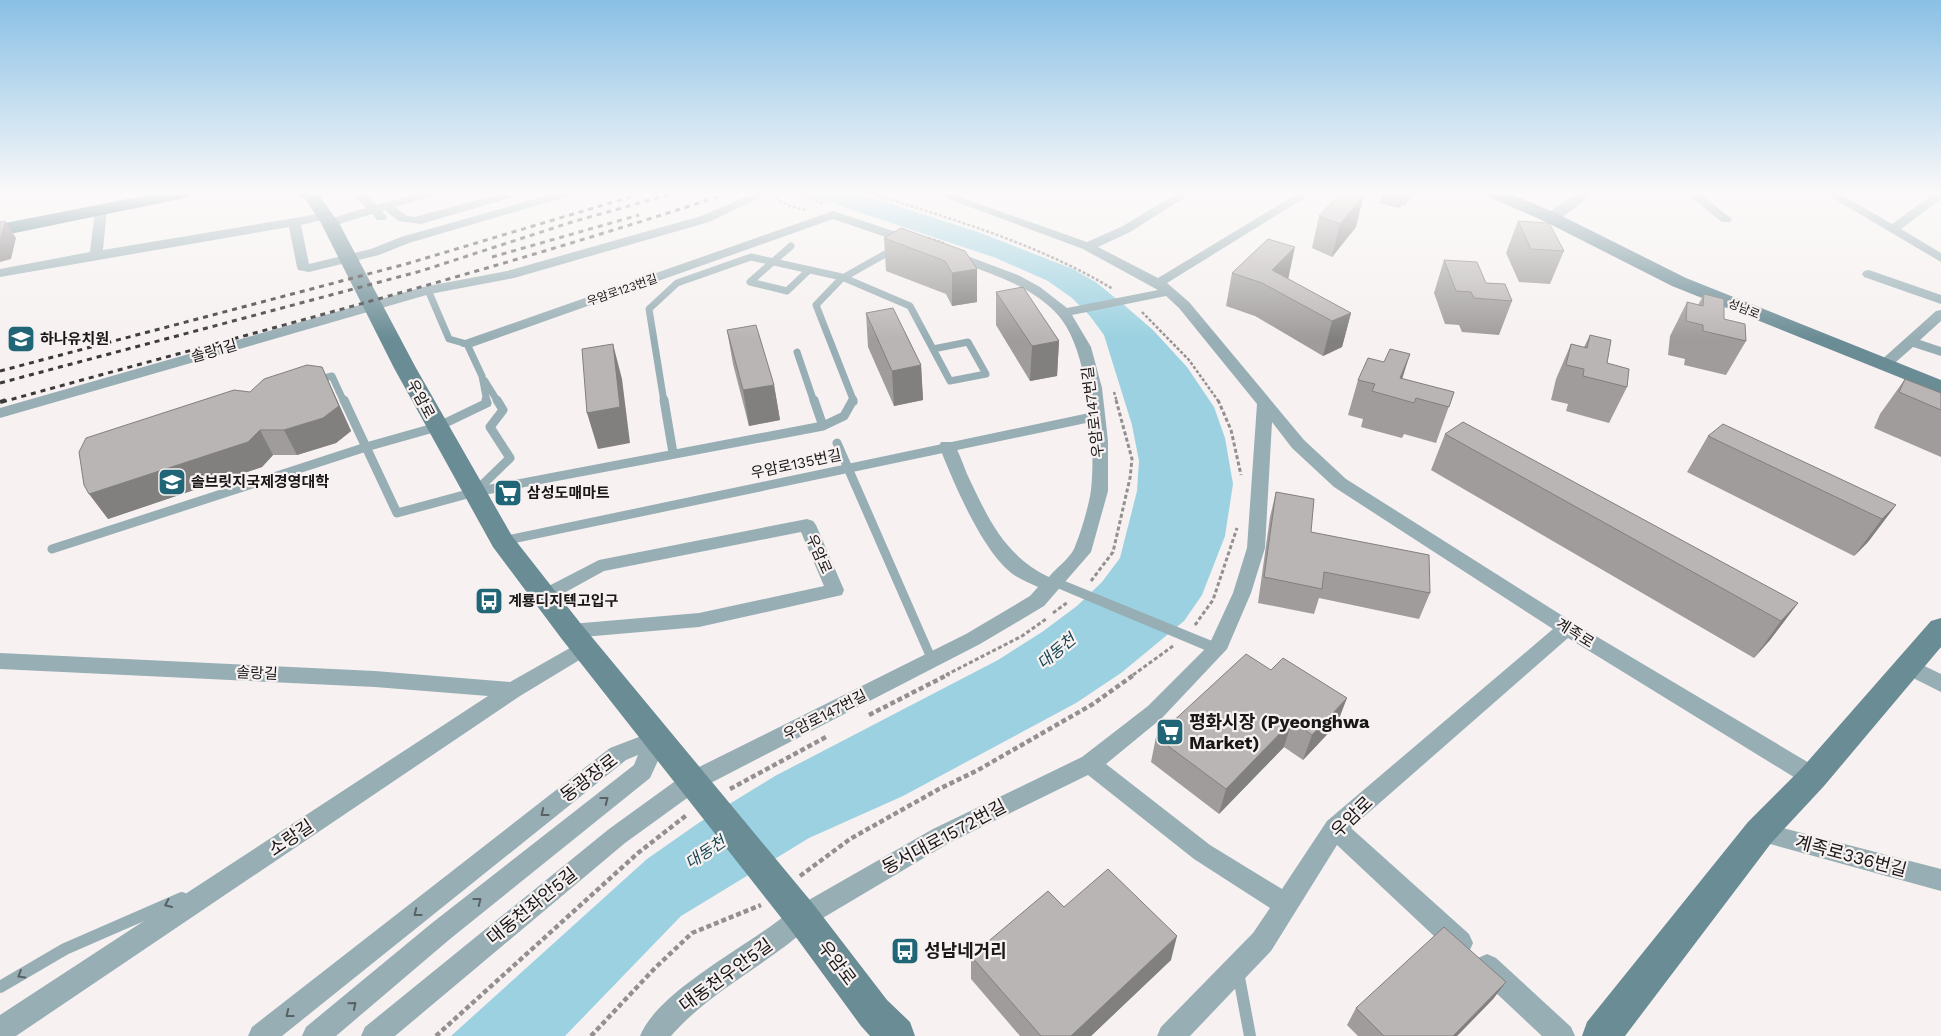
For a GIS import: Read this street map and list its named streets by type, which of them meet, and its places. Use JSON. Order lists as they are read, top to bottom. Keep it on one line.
{"streets":{"main road":["성남로","우암로"],"street":["우암로123번길","솔랑1길","우암로147번길","계족로","솔랑길","동광장로","동서대로1572번길","소랑길","계족로336번길","대동천좌안5길","대동천우안5길"],"lane":["우암로135번길"]},"crossings":[["우암로","우암로147번길"],["우암로","우암로135번길"],["우암로","계족로"],["우암로","동광장로"],["우암로","동서대로1572번길"],["우암로","소랑길"],["우암로","대동천좌안5길"],["우암로","대동천우안5길"],["우암로147번길","우암로135번길"],["우암로147번길","대동천좌안5길"],["계족로","동서대로1572번길"],["솔랑길","소랑길"],["동서대로1572번길","대동천우안5길"]],"water":["대동천"],"places":{"school or university":["하나유치원","솔브릿지국제경영대학"],"supermarket":["삼성도매마트","평화시장 (Pyeonghwa Market)"],"bus stop":["계룡디지텍고입구","성남네거리"]}}
